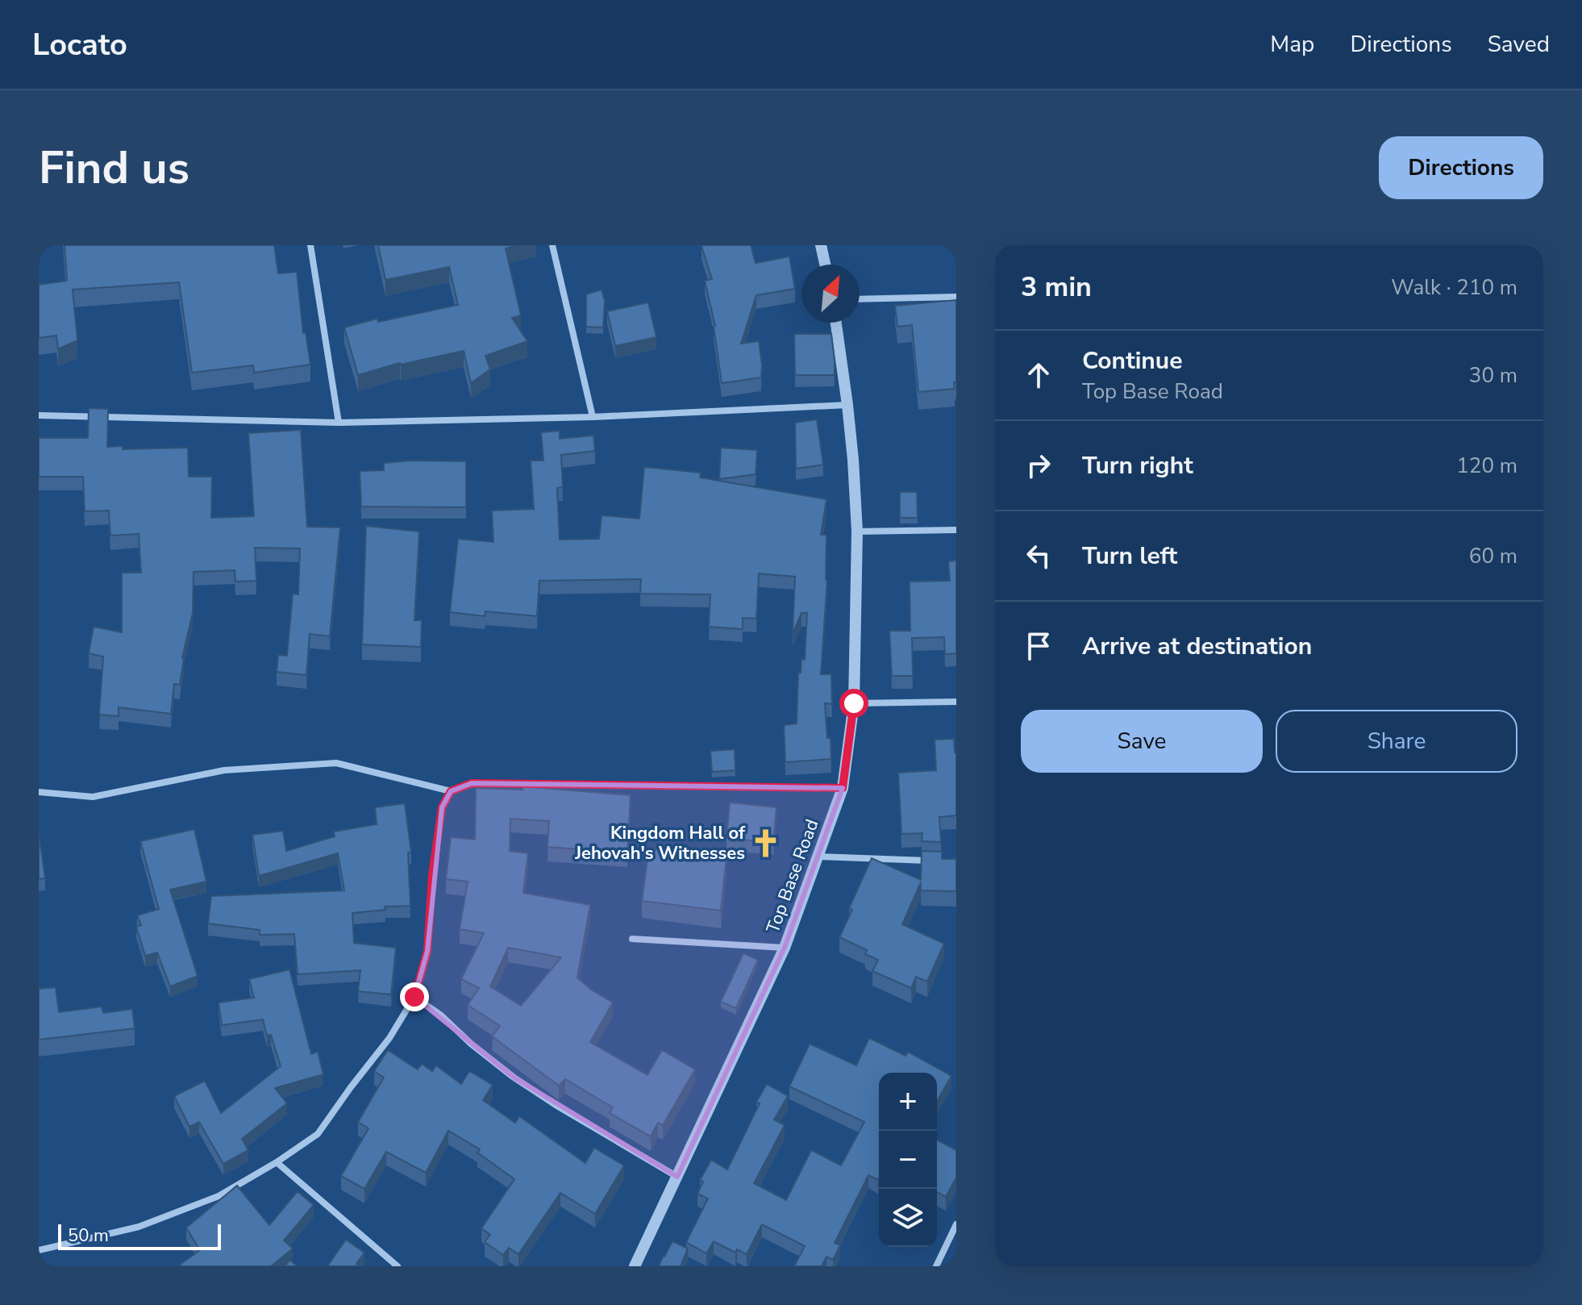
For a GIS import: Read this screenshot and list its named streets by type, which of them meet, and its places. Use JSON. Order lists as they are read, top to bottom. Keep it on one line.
{"streets":{"street":["Top Base Road"]},"places":{"church":["Kingdom Hall of Jehovah's Witnesses"]},"scale_bar":"50 m","north":"top right","page":{"header":"Locato","nav":["Map","Directions","Saved"],"buttons":["Directions",["Save","Share"]],"title":"Find us","heading":["3 min","Walk · 210 m"],"list":[["Continue","Top Base Road","30 m"],["Turn right","120 m"],["Turn left","60 m"],"Arrive at destination"],"map_buttons":["+","−"],"scale":"50 m"}}
